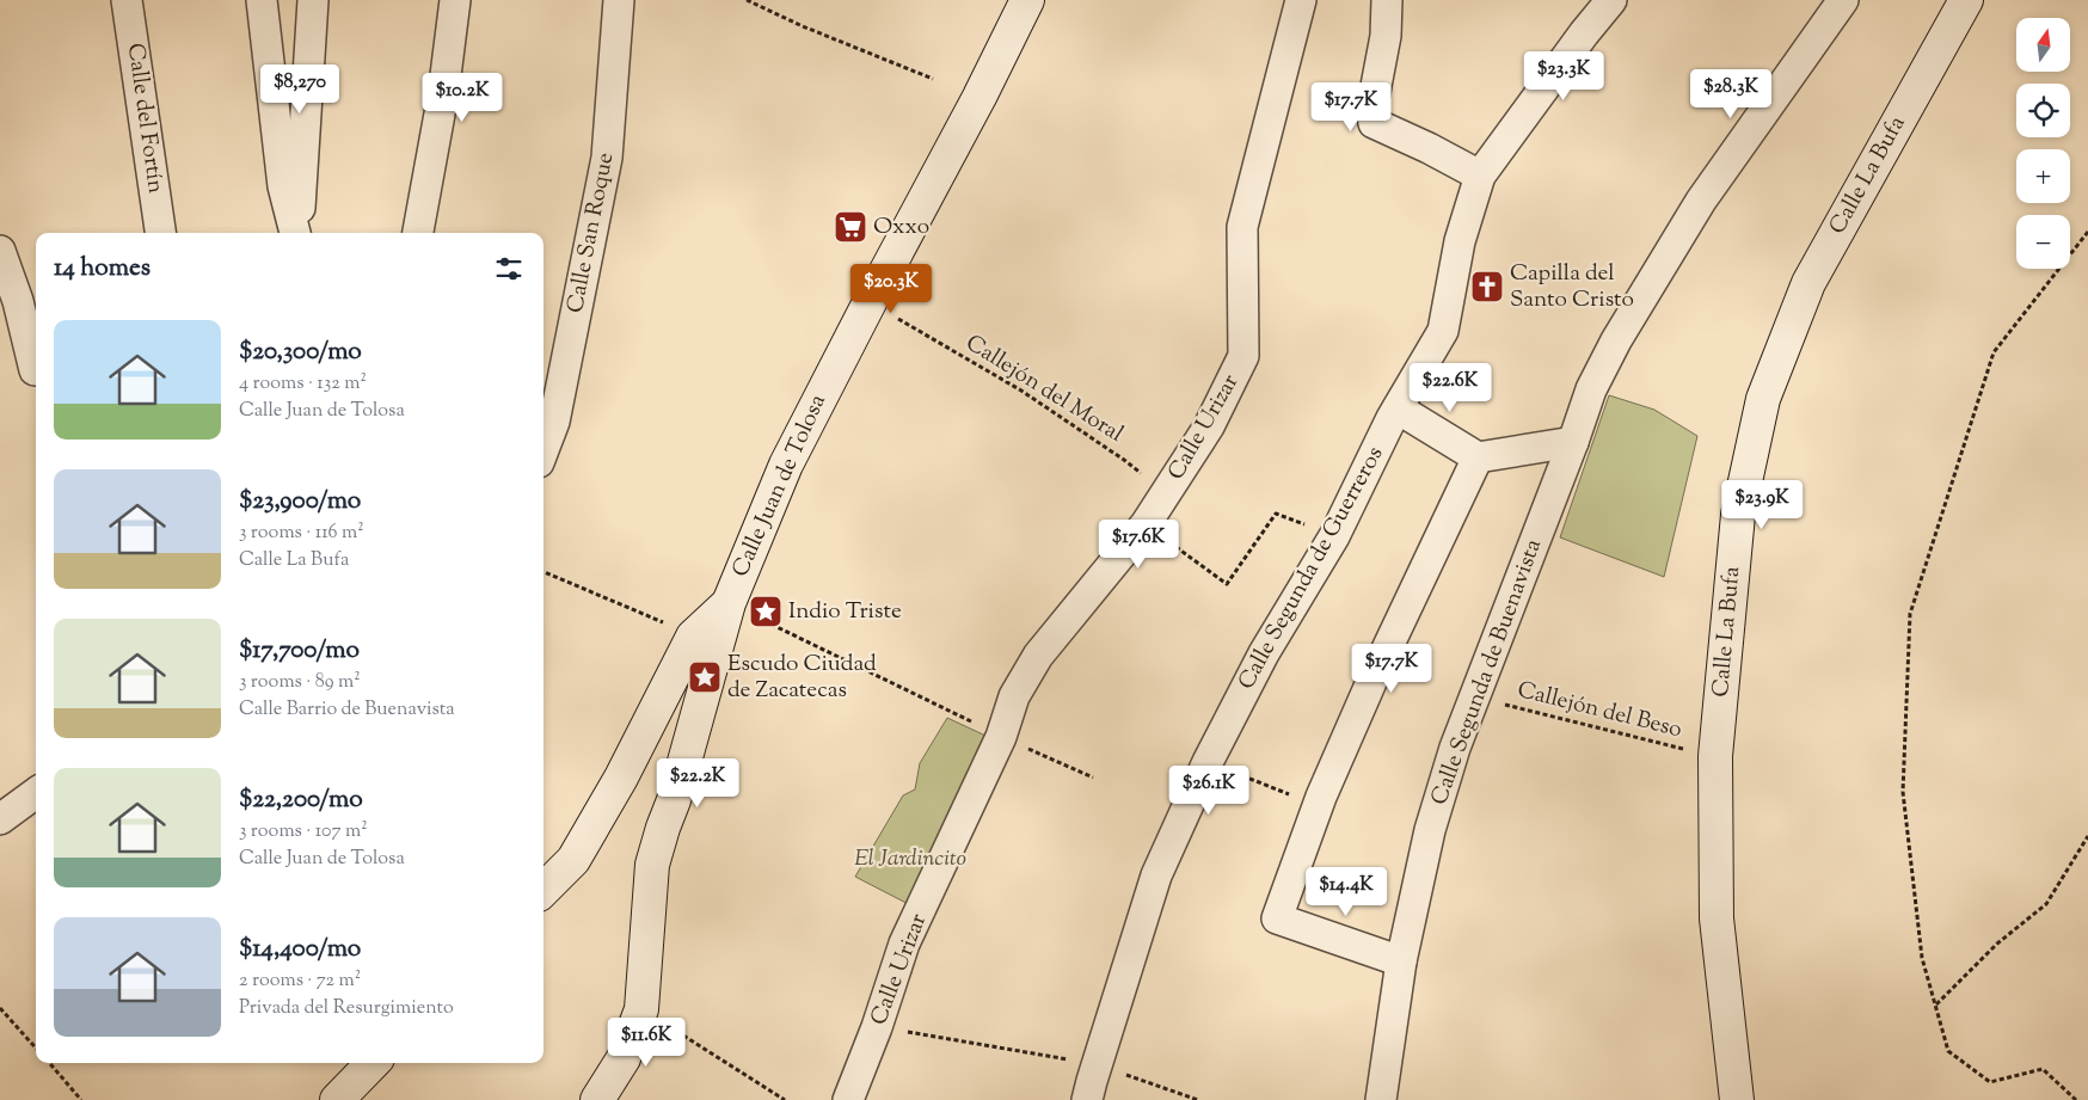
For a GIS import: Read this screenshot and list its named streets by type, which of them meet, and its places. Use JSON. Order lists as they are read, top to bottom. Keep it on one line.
{"streets":{"street":["Calle del Fortín","Calle La Bufa","Calle San Roque","Calle Urizar","Calle Juan de Tolosa","Calle Segunda de Guerreros","Calle Segunda de Buenavista"],"path":["Callejón del Moral","Callejón del Beso"]},"crossings":[["Calle La Bufa","Callejón del Beso"],["Callejón del Moral","Calle Urizar"],["Callejón del Moral","Calle Juan de Tolosa"],["Calle Segunda de Buenavista","Callejón del Beso"]],"parks":["El Jardincito"],"places":{"supermarket":["Oxxo"],"church":["Capilla del Santo Cristo"],"place":["Indio Triste","Escudo Ciudad de Zacatecas"]},"north":"top","page":{"map_buttons":["+","−"],"price":["$23.3K","$8,270","$28.3K","$10.2K","$17.7K","$20.3K","$22.6K","$23.9K","$17.6K","$17.7K","$22.2K","$26.1K","$14.4K","$11.6K"],"heading":"14 homes","list":[{"name":"$20,300/mo","note":"4 rooms · 132 m² · Calle Juan de Tolosa"},{"name":"$23,900/mo","note":"3 rooms · 116 m² · Calle La Bufa"},{"name":"$17,700/mo","note":"3 rooms · 89 m² · Calle Barrio de Buenavista"},{"name":"$22,200/mo","note":"3 rooms · 107 m² · Calle Juan de Tolosa"},{"name":"$14,400/mo","note":"2 rooms · 72 m² · Privada del Resurgimiento"}]}}
